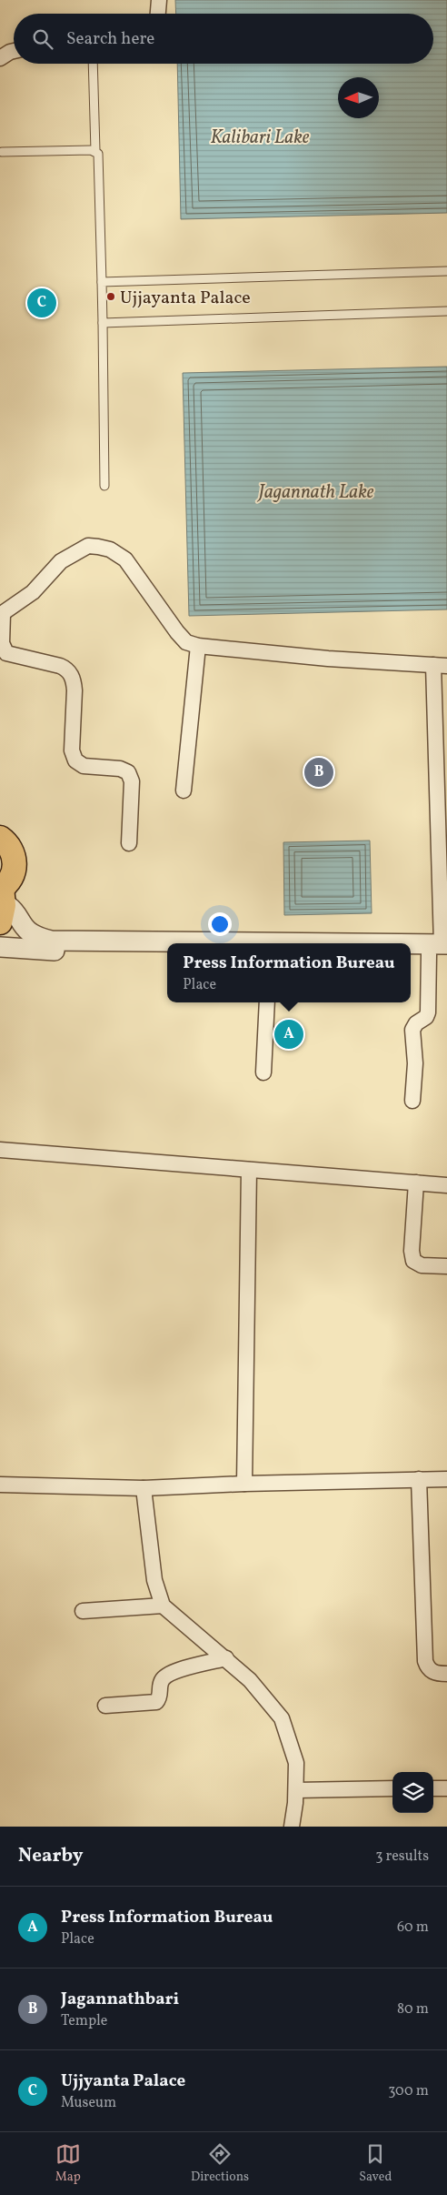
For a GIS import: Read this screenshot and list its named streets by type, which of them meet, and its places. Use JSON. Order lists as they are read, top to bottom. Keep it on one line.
{"water":["Kalibari Lake","Jagannath Lake"],"places":["Ujjayanta Palace"],"north":"left","page":{"search":"Search here","pins":["C","B","A"],"popup":["Press Information Bureau","Place"],"heading":["Nearby","3 results"],"list":[{"mark":"A","name":"Press Information Bureau","note":"Place","value":"60 m"},{"mark":"B","name":"Jagannathbari","note":"Temple","value":"80 m"},{"mark":"C","name":"Ujjyanta Palace","note":"Museum","value":"300 m"}],"nav":["Map","Directions","Saved"]}}
